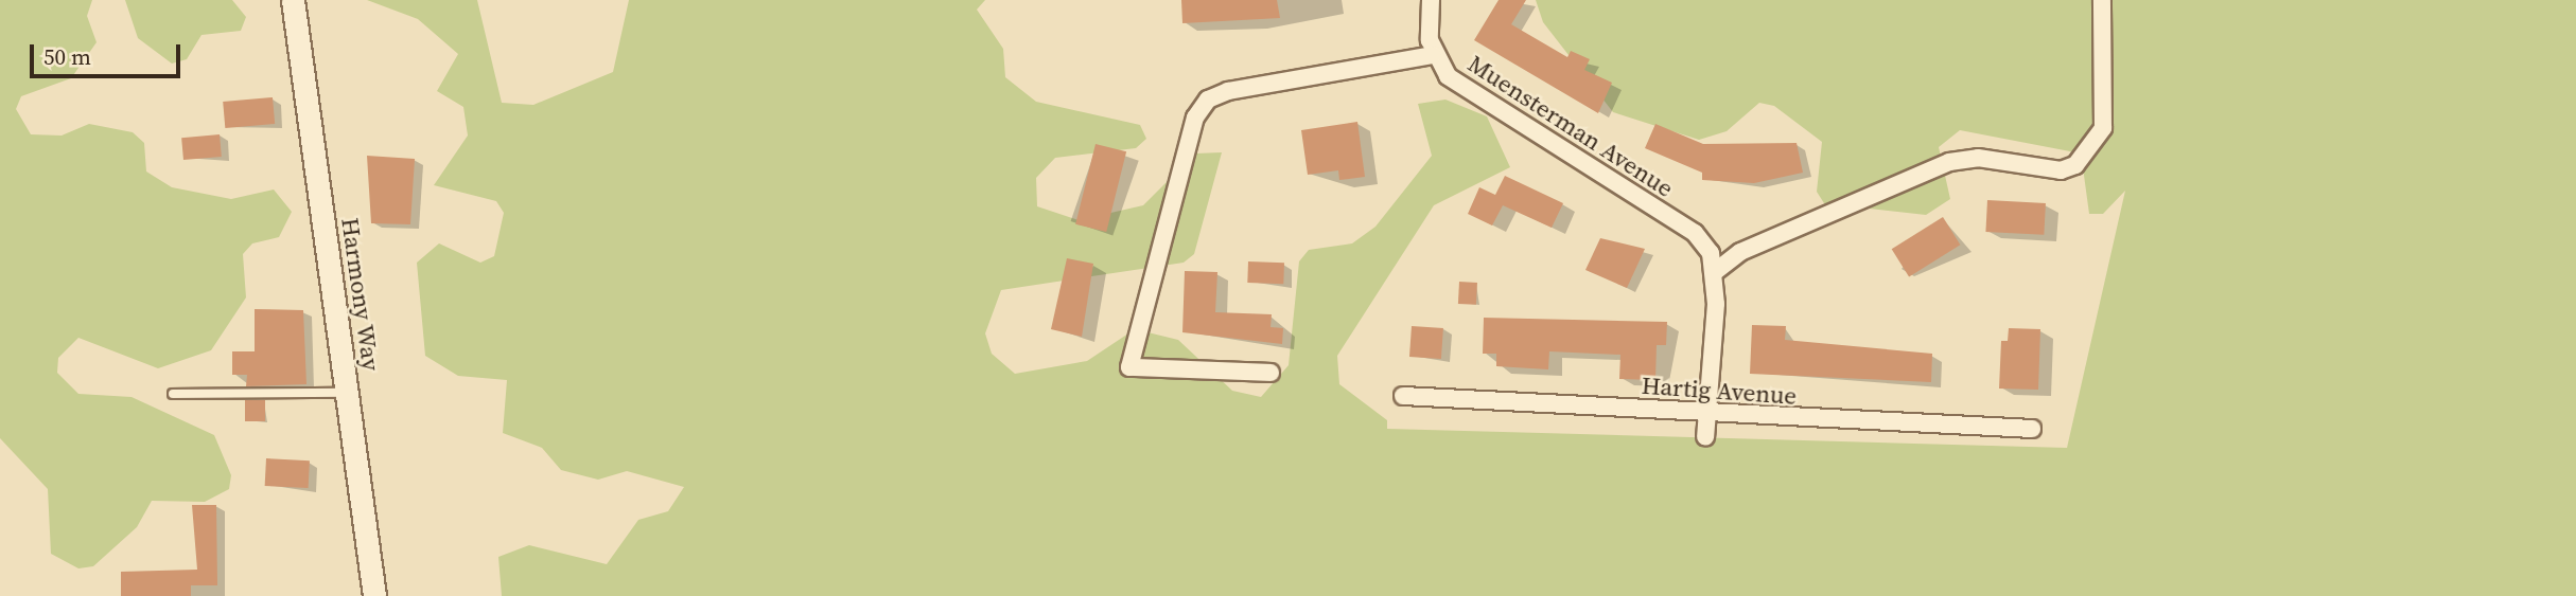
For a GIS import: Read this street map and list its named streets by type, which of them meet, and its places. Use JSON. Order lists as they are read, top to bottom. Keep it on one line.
{"streets":{"street":["Muensterman Avenue","Harmony Way","Hartig Avenue"]},"scale_bar":"50 m"}
